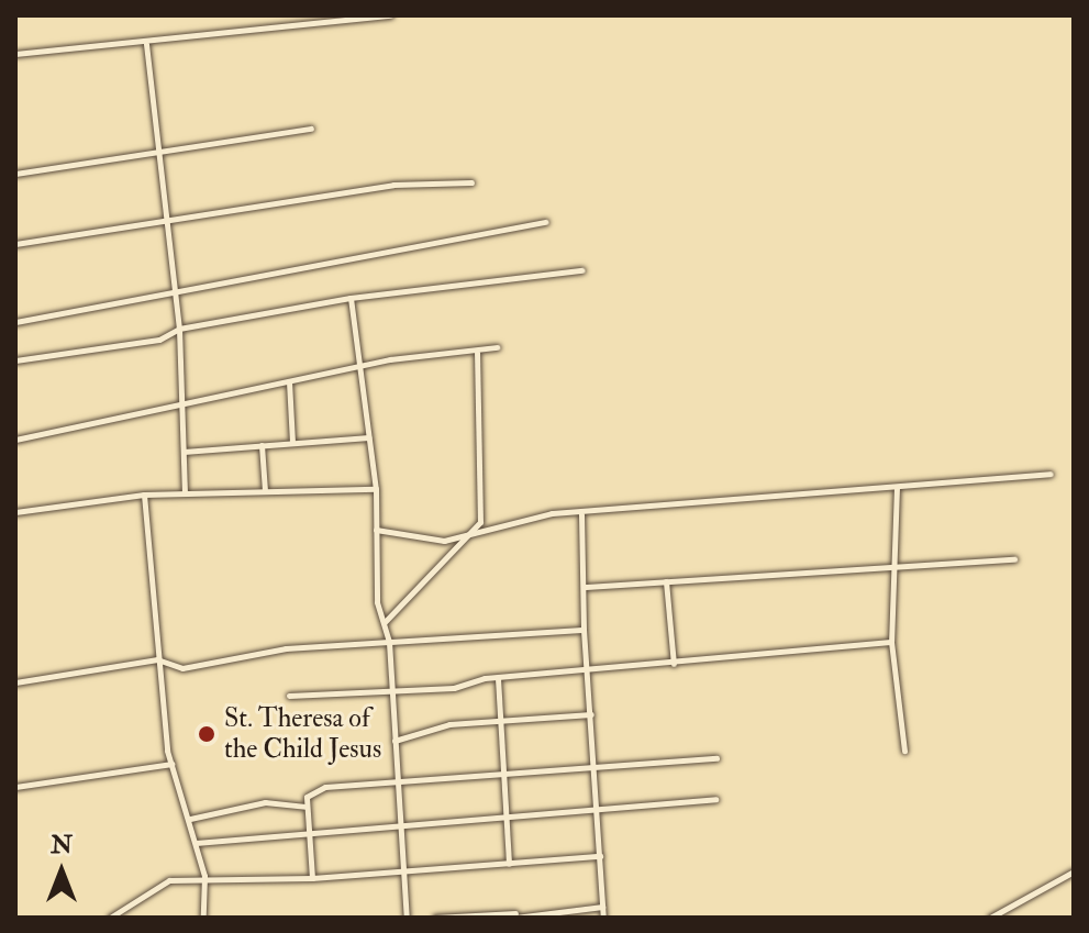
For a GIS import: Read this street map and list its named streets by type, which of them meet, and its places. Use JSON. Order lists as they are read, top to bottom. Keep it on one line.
{"places":["St. Theresa of the Child Jesus"],"north":"top"}
